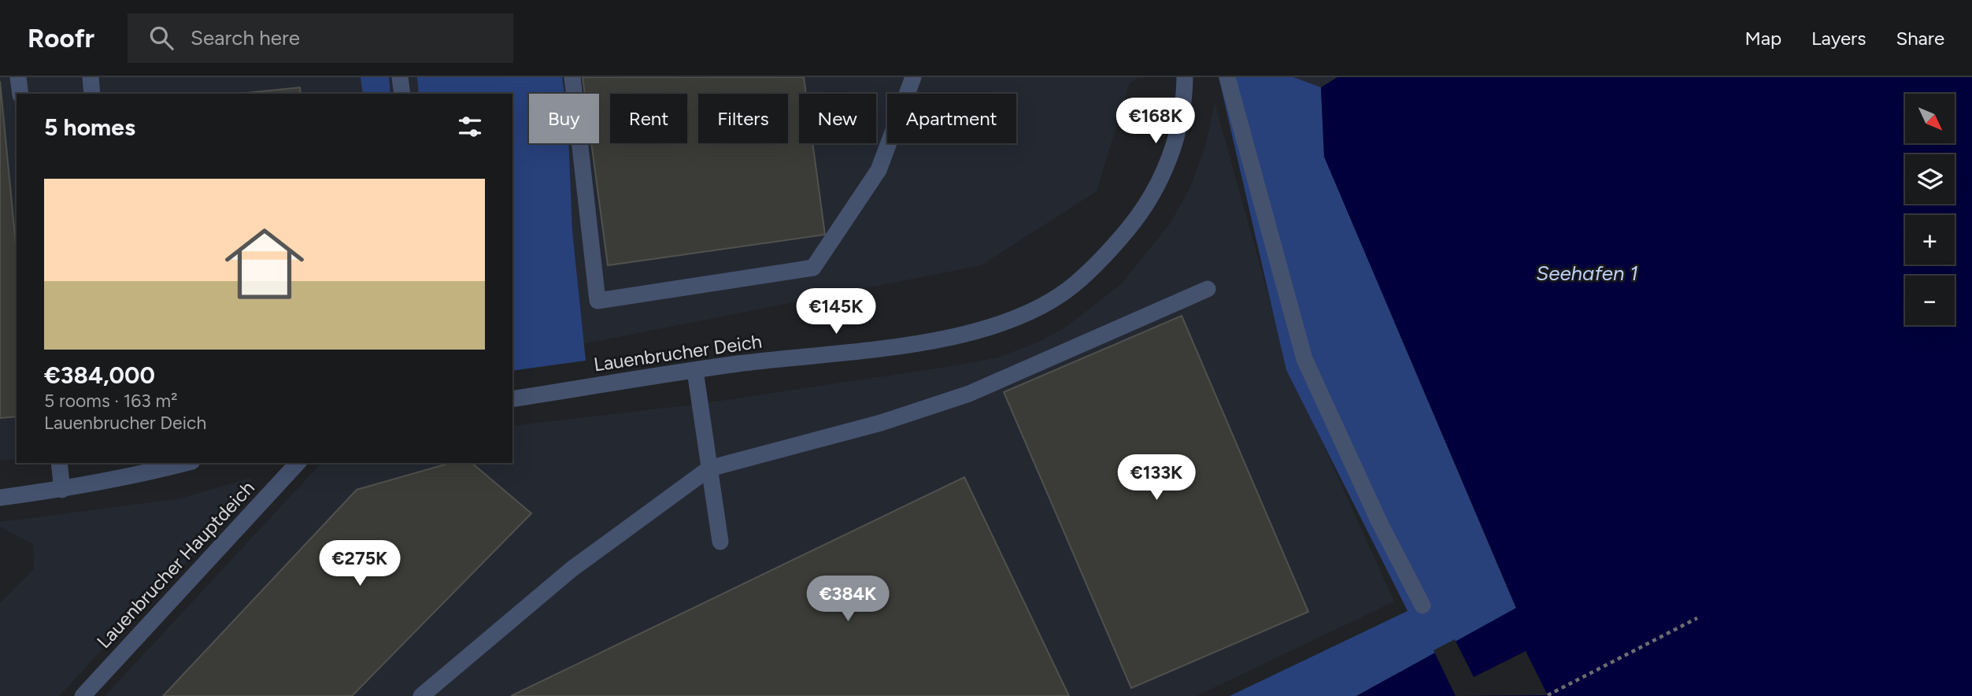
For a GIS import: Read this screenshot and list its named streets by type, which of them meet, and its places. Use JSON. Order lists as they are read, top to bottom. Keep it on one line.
{"streets":{"street":["Lauenbrucher Deich","Lauenbrucher Hauptdeich"]},"water":["Seehafen 1"],"north":"bottom right","page":{"header":"Roofr","search":"Search here","nav":["Map","Layers","Share"],"map_buttons":["+","−"],"chip":["Buy","Rent","Filters","New","Apartment"],"heading":"5 homes","price":["€168K","€145K","€133K","€275K","€384K"],"list":[{"name":"€384,000","note":"5 rooms · 163 m² · Lauenbrucher Deich"}]}}
